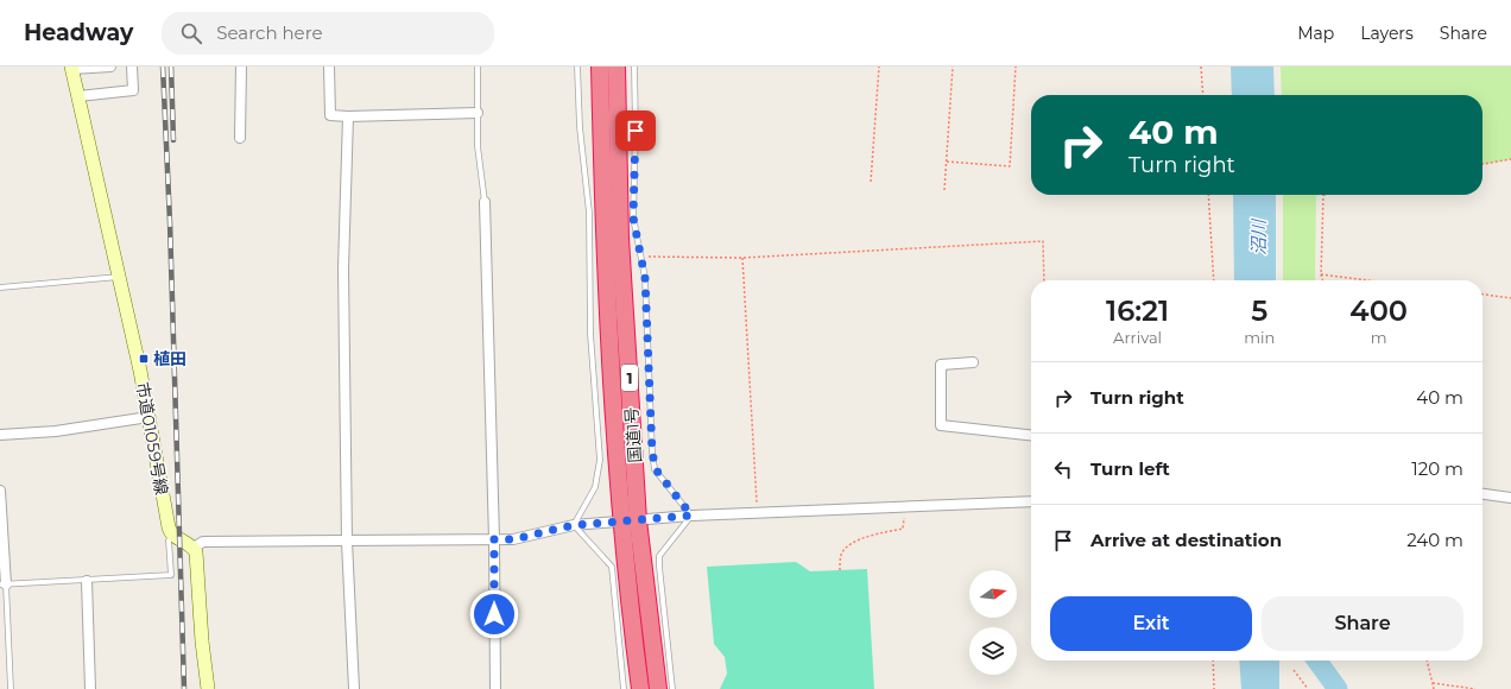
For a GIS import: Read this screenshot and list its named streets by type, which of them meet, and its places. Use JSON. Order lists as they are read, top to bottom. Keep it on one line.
{"streets":{"highway":["1","国道1号"],"street":["市道01059号線"]},"water":["沼川"],"places":{"transit":["植田"]},"north":"right","page":{"header":"Headway","search":"Search here","nav":["Map","Layers","Share"],"turn":["40 m","Turn right"],"eta":["16:21","Arrival","5","min","400","m"],"list":[{"name":"Turn right","value":"40 m"},{"name":"Turn left","value":"120 m"},{"name":"Arrive at destination","value":"240 m"}],"buttons":["Exit","Share"]}}
